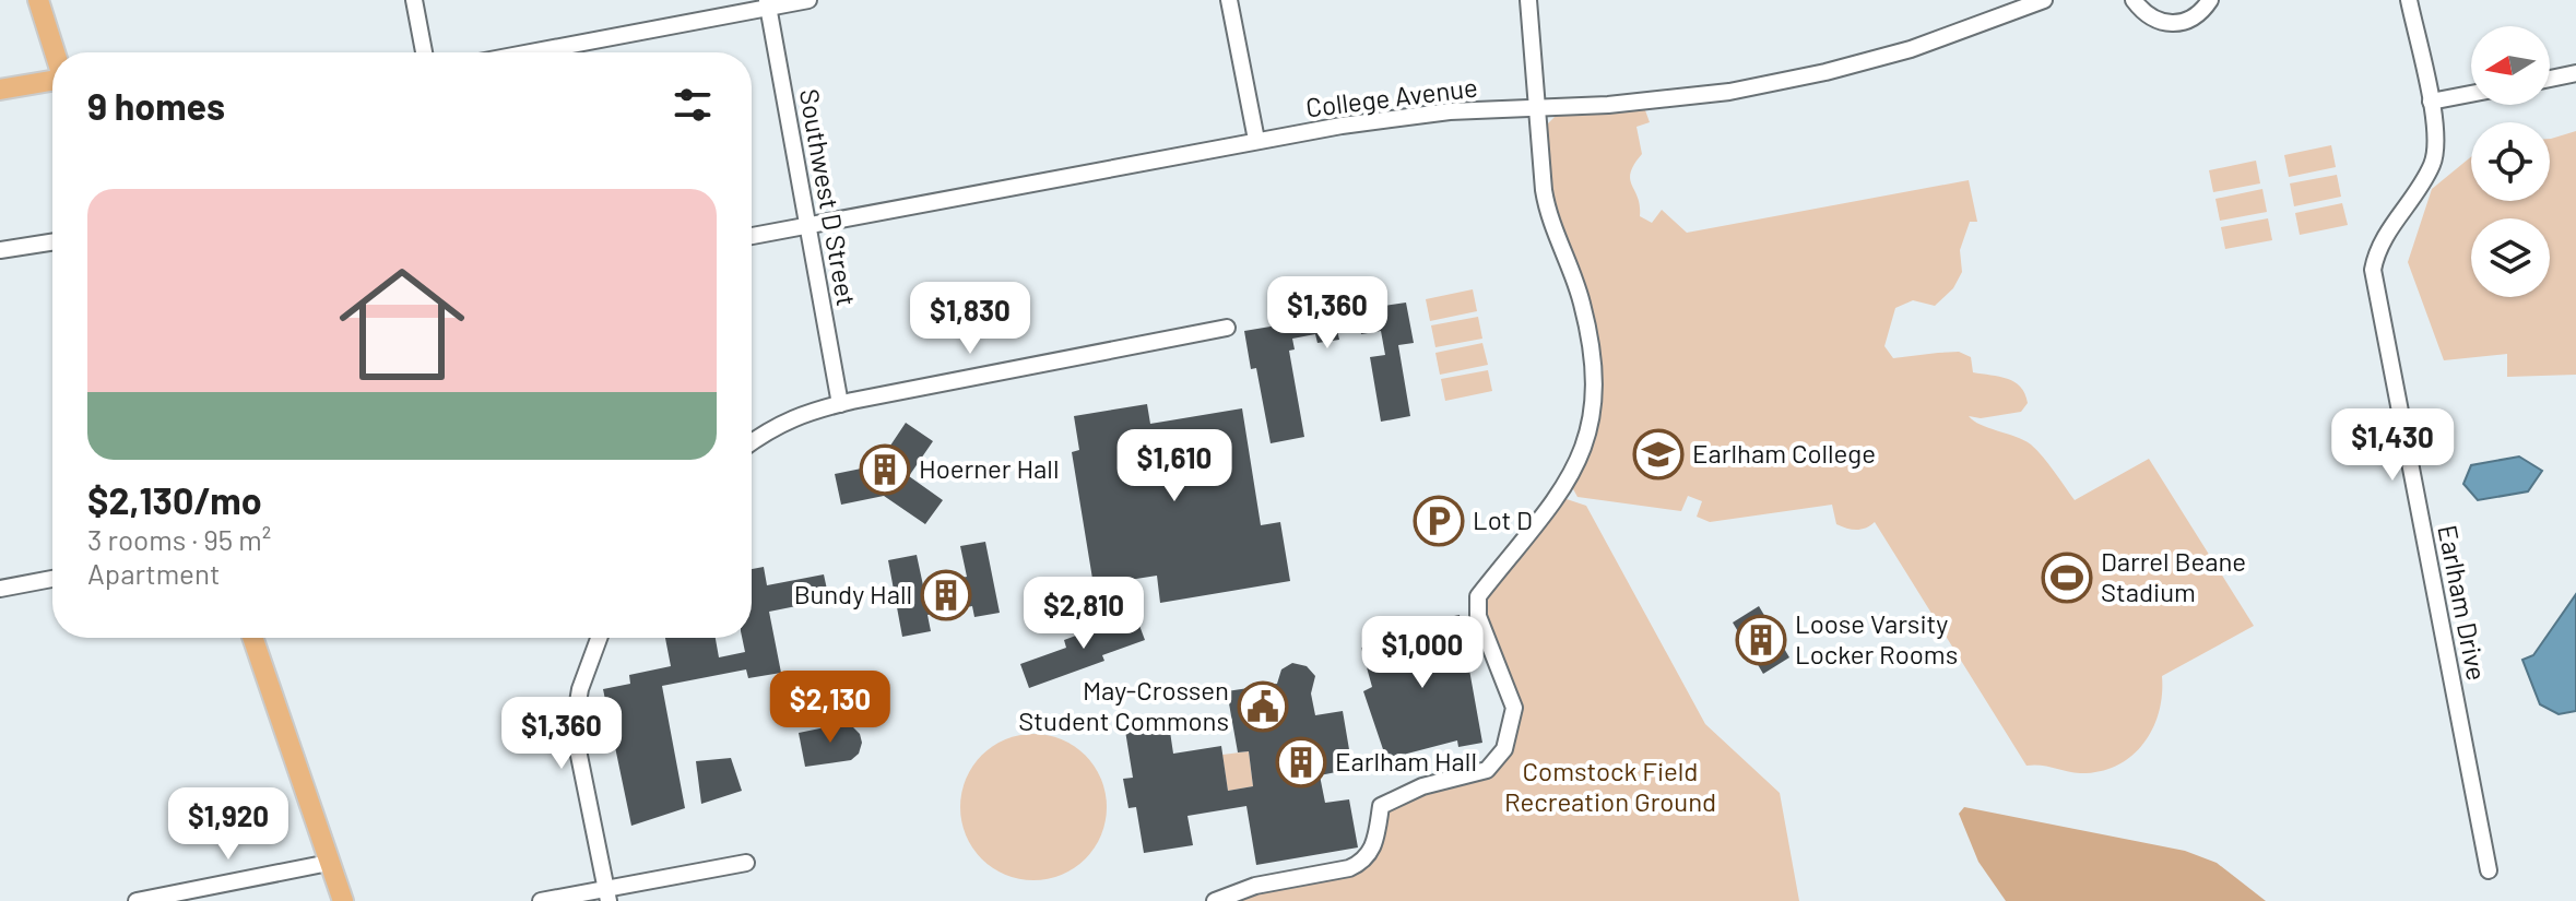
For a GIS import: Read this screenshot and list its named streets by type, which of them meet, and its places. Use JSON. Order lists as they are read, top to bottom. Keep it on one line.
{"streets":{"street":["College Avenue","Southwest D Street","Earlham Drive"]},"crossings":[["College Avenue","Southwest D Street"]],"parks":["Comstock Field Recreation Ground"],"places":{"school or university":["Earlham College"],"building":["Hoerner Hall","Bundy Hall","Loose Varsity Locker Rooms","Earlham Hall"],"parking":["Lot D"],"sports":["Darrel Beane Stadium"],"public building":["May-Crossen Student Commons"]},"north":"left","page":{"heading":"9 homes","list":[{"name":"$2,130/mo","note":"3 rooms · 95 m² · Apartment"}],"price":["$1,360","$1,830","$1,430","$1,610","$2,810","$1,000","$2,130","$1,360","$1,920"]}}
